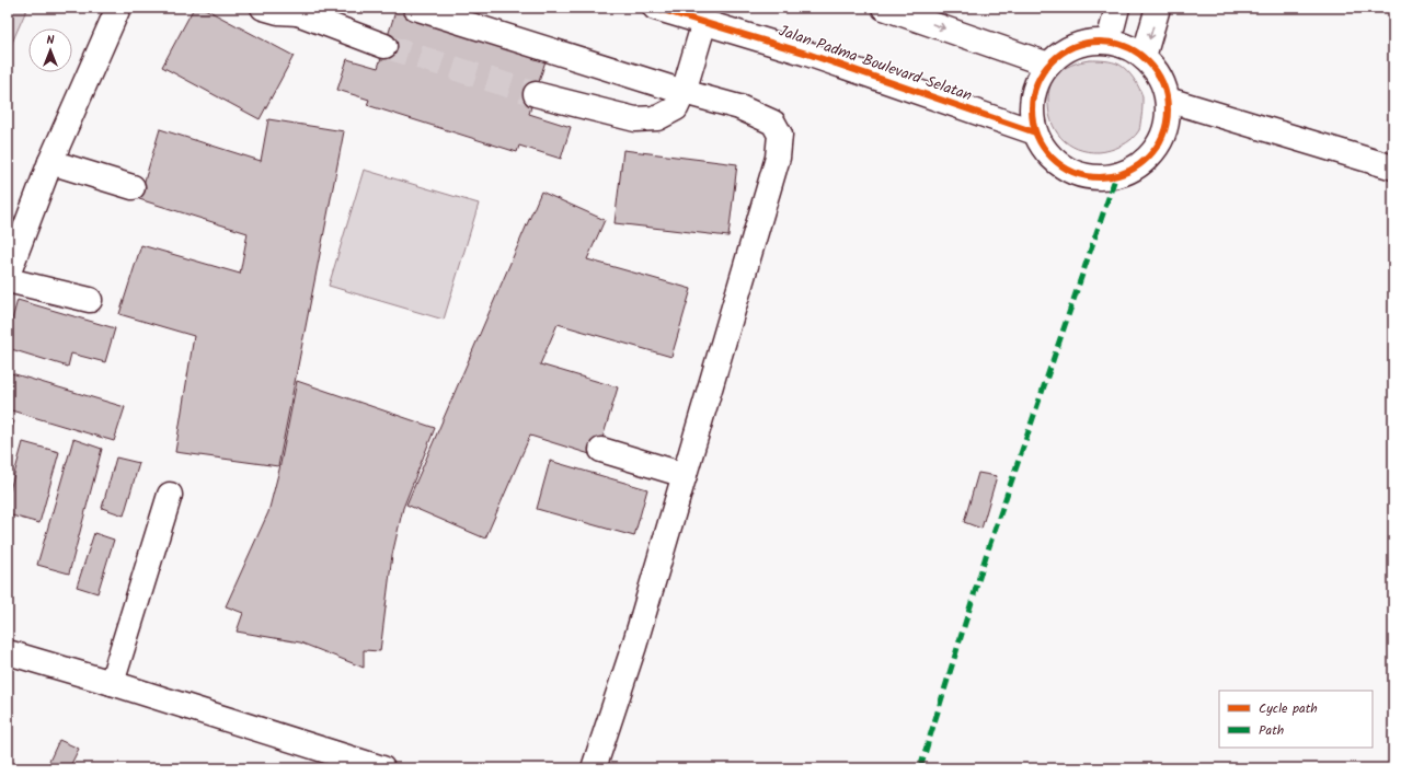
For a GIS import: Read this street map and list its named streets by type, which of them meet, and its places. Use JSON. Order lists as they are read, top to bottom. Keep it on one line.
{"streets":{"street":["Jalan Padma Boulevard Selatan"]},"legend":["Cycle path","Path"],"north":"top"}
